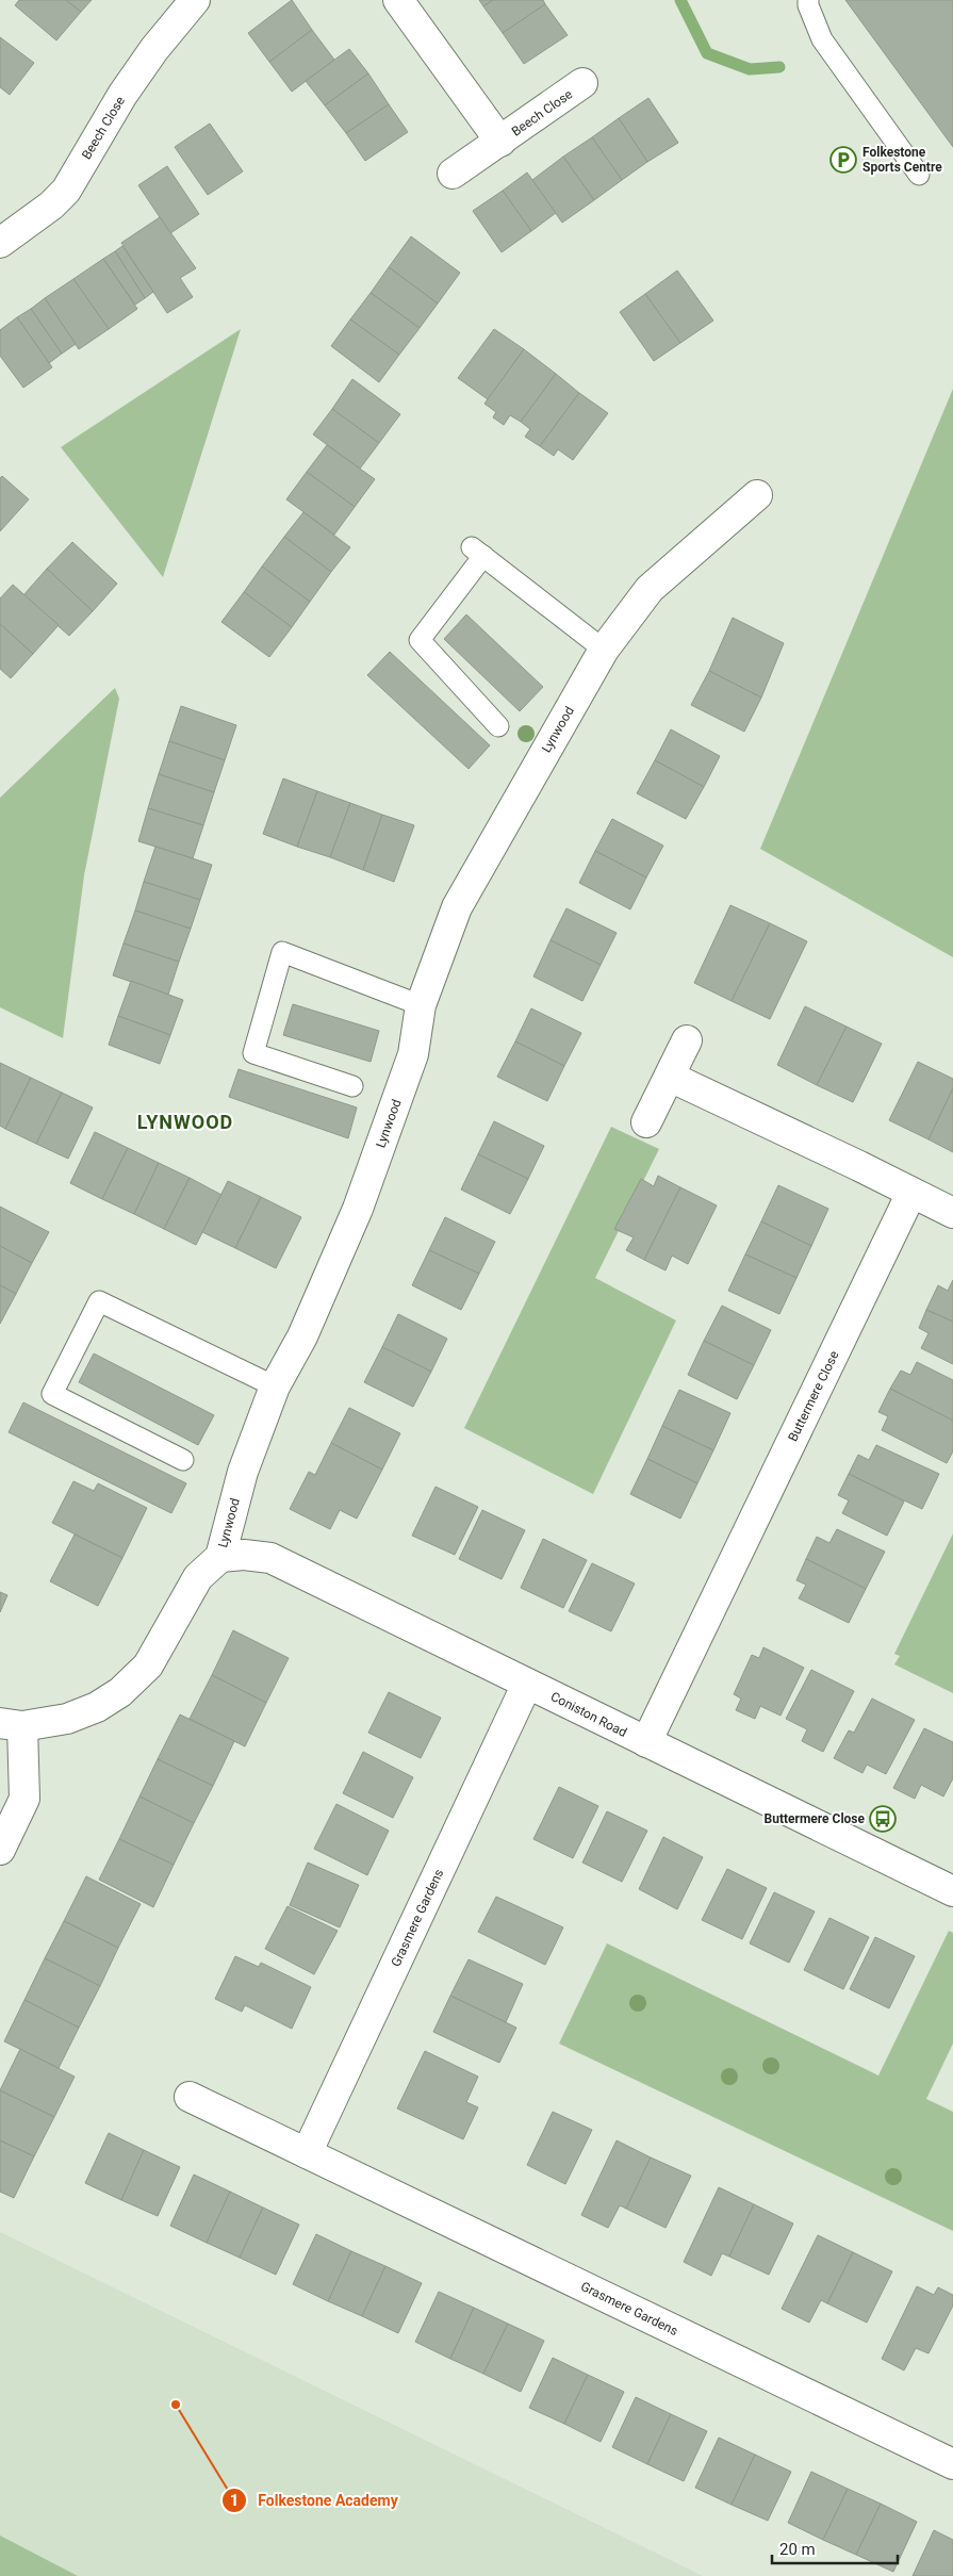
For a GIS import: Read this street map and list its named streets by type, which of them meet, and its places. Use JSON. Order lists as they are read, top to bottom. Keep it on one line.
{"streets":{"street":["Beech Close","Lynwood","Buttermere Close","Coniston Road","Grasmere Gardens"]},"crossings":[["Lynwood","Coniston Road"],["Buttermere Close","Coniston Road"],["Coniston Road","Grasmere Gardens"]],"districts":["LYNWOOD"],"places":{"parking":["Folkestone Sports Centre"],"bus stop":["Buttermere Close"],"other":["Folkestone Academy"]},"scale_bar":"20 m"}
